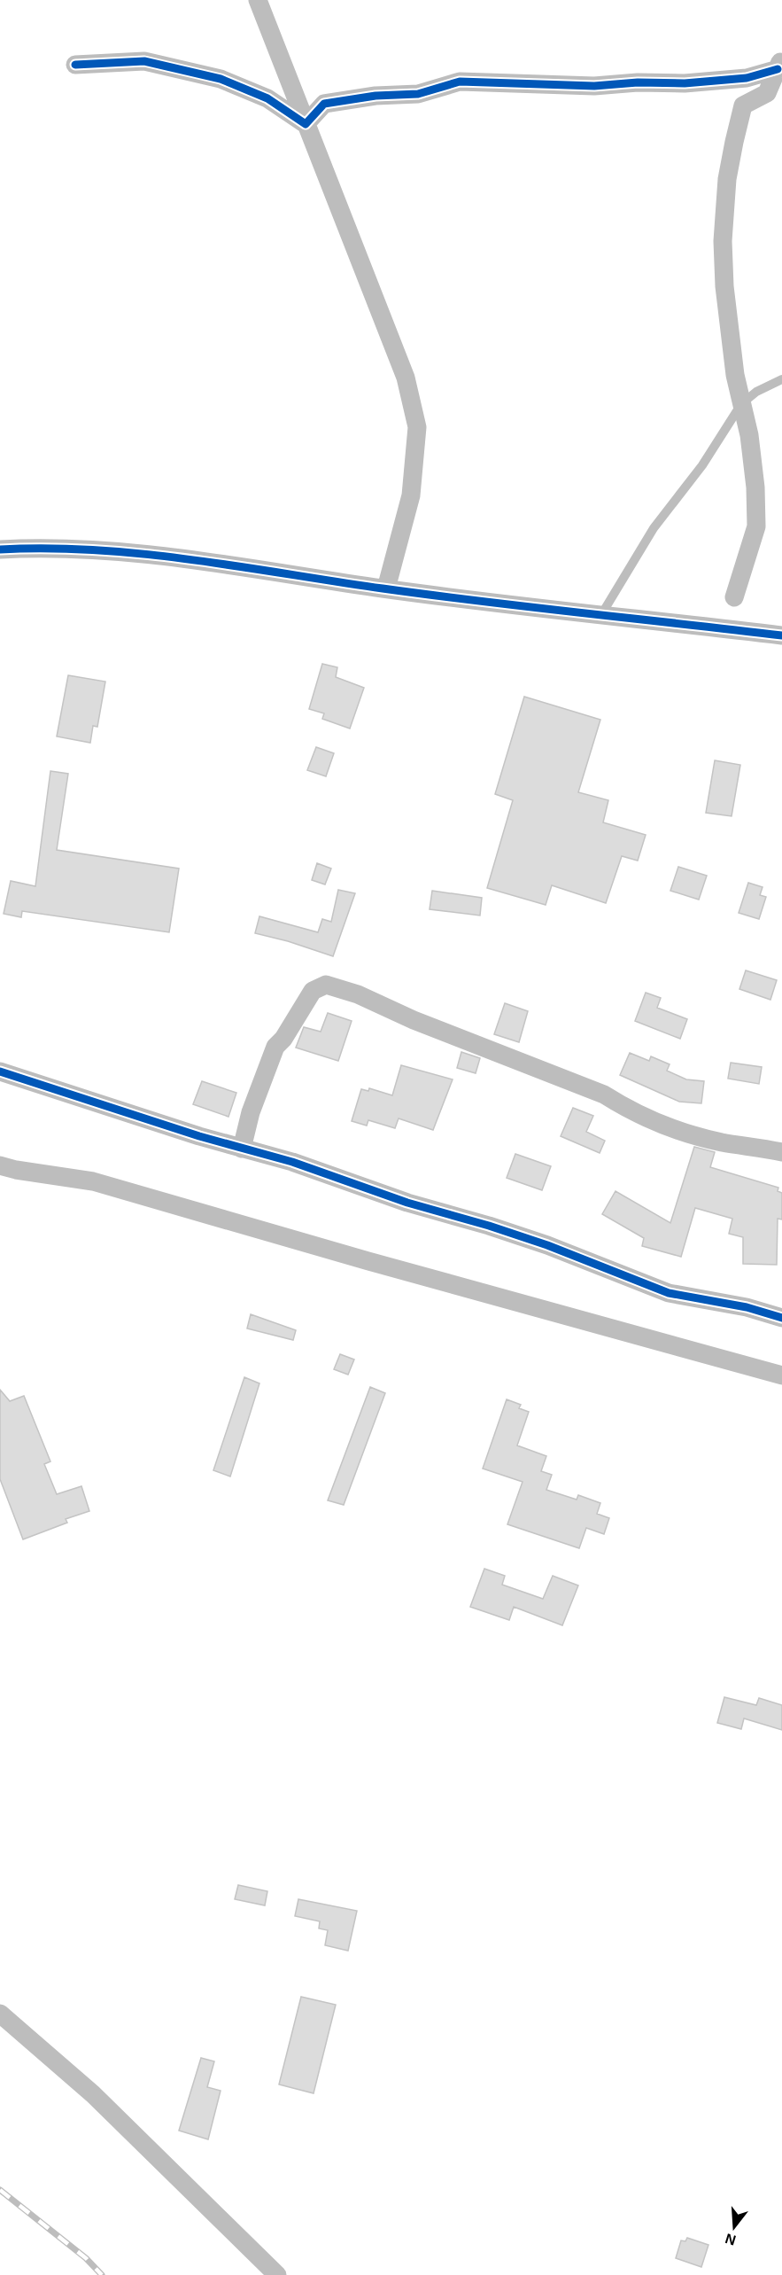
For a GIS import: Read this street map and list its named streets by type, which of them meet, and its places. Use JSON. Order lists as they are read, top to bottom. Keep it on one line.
{"north":"bottom"}
